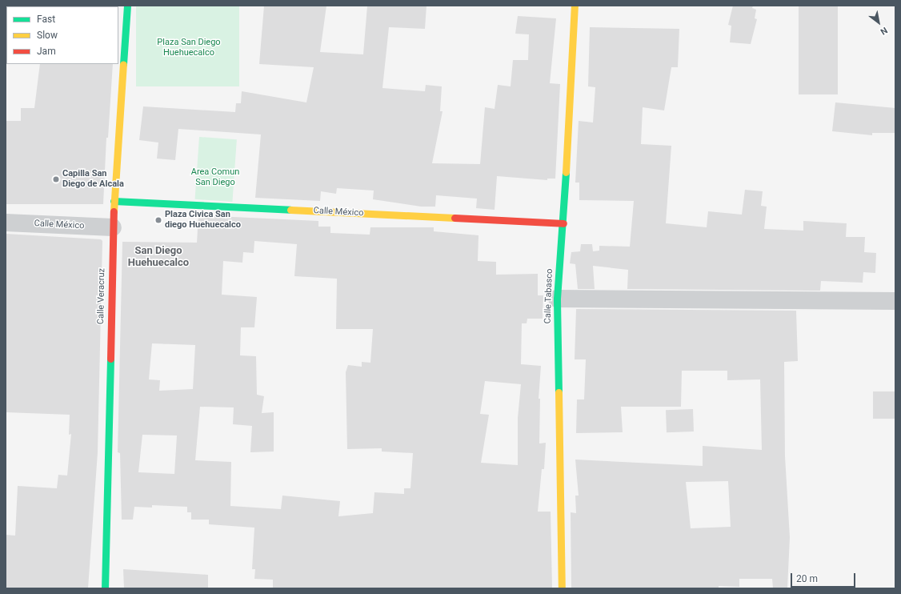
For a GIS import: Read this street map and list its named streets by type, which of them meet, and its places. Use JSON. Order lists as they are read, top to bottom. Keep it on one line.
{"streets":{"street":["Calle México","Calle Veracruz","Calle Tabasco"]},"crossings":[["Calle México","Calle Veracruz"],["Calle México","Calle Tabasco"]],"districts":["San Diego Huehuecalco"],"parks":["Plaza San Diego Huehuecalco","Area Comun San Diego"],"places":["Capilla San Diego de Alcala","Plaza Civica San diego Huehuecalco"],"legend":["Fast","Slow","Jam"],"scale_bar":"20 m","north":"bottom right"}
